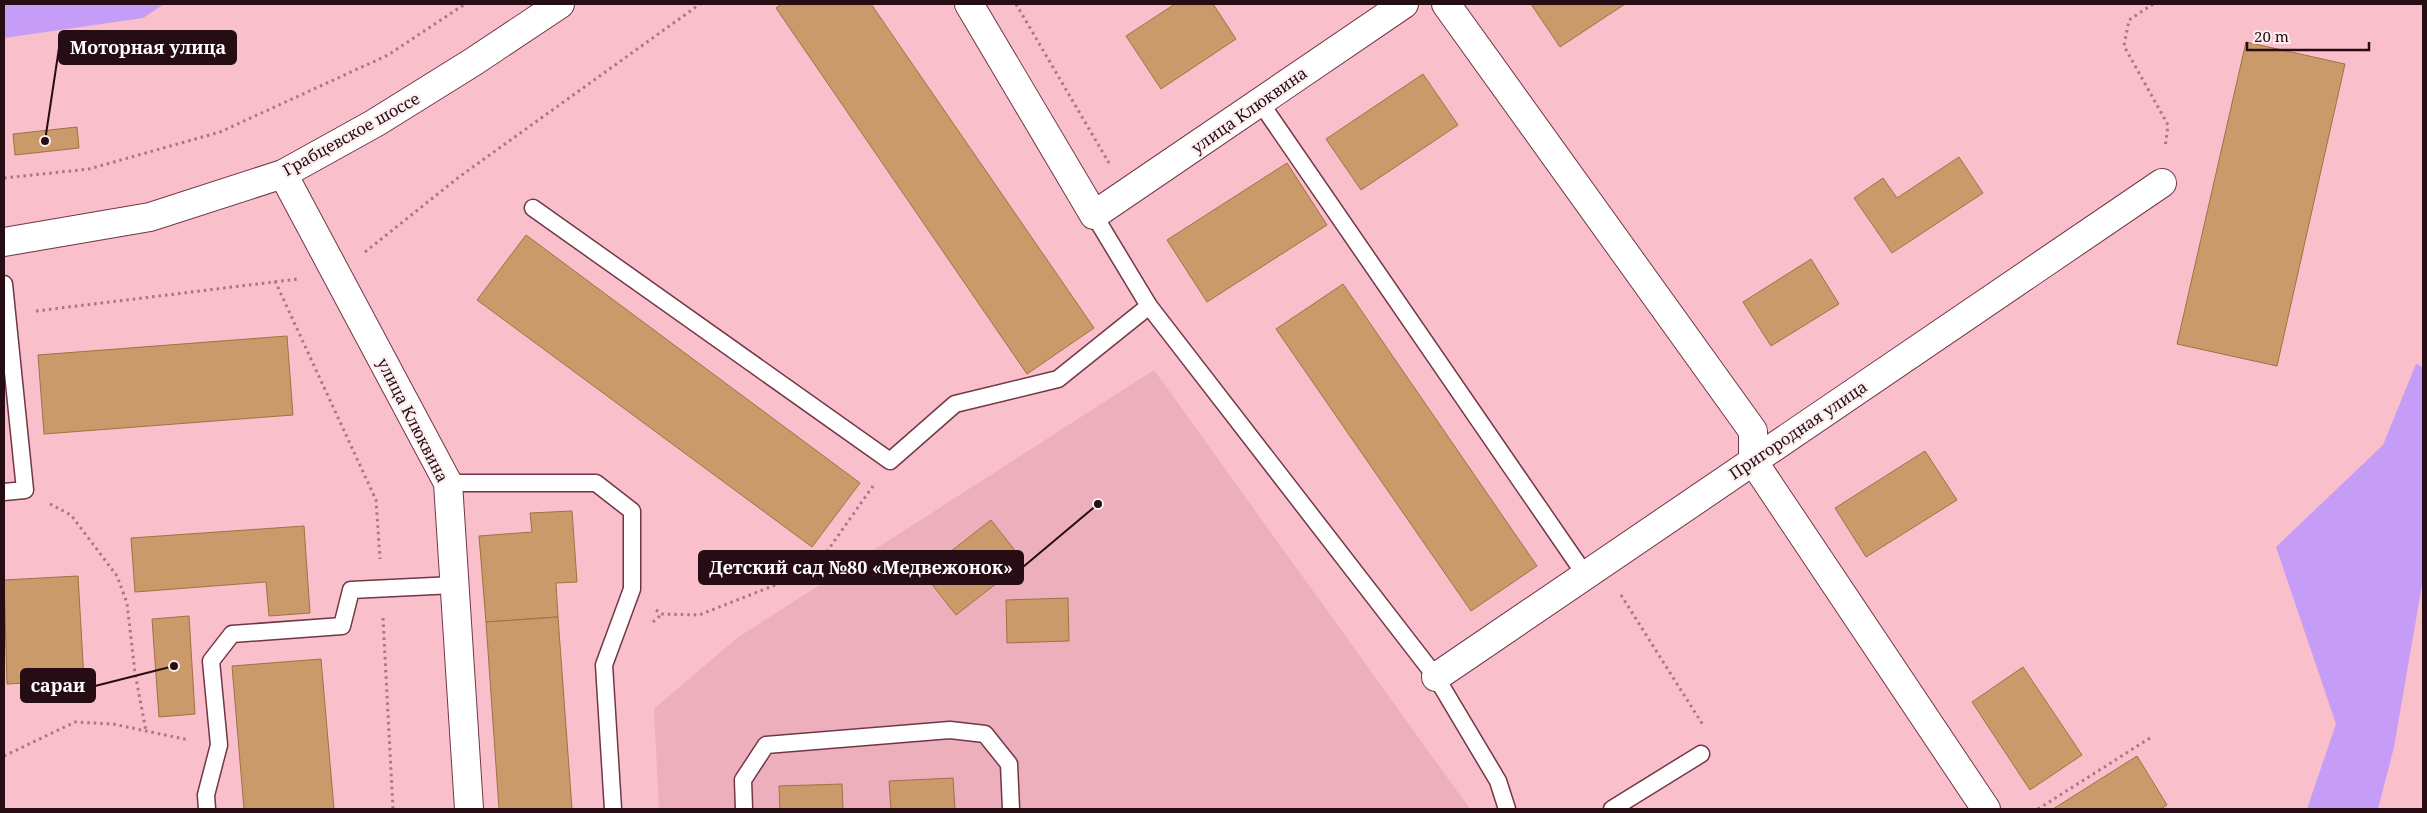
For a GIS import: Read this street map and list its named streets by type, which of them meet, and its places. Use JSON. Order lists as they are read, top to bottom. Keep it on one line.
{"streets":{"street":["улица Клюквина","Грабцевское шоссе","Пригородная улица"]},"crossings":[["улица Клюквина","Грабцевское шоссе"]],"places":["Моторная улица","Детский сад №80 «Медвежонок»","сараи"],"scale_bar":"20 m"}
